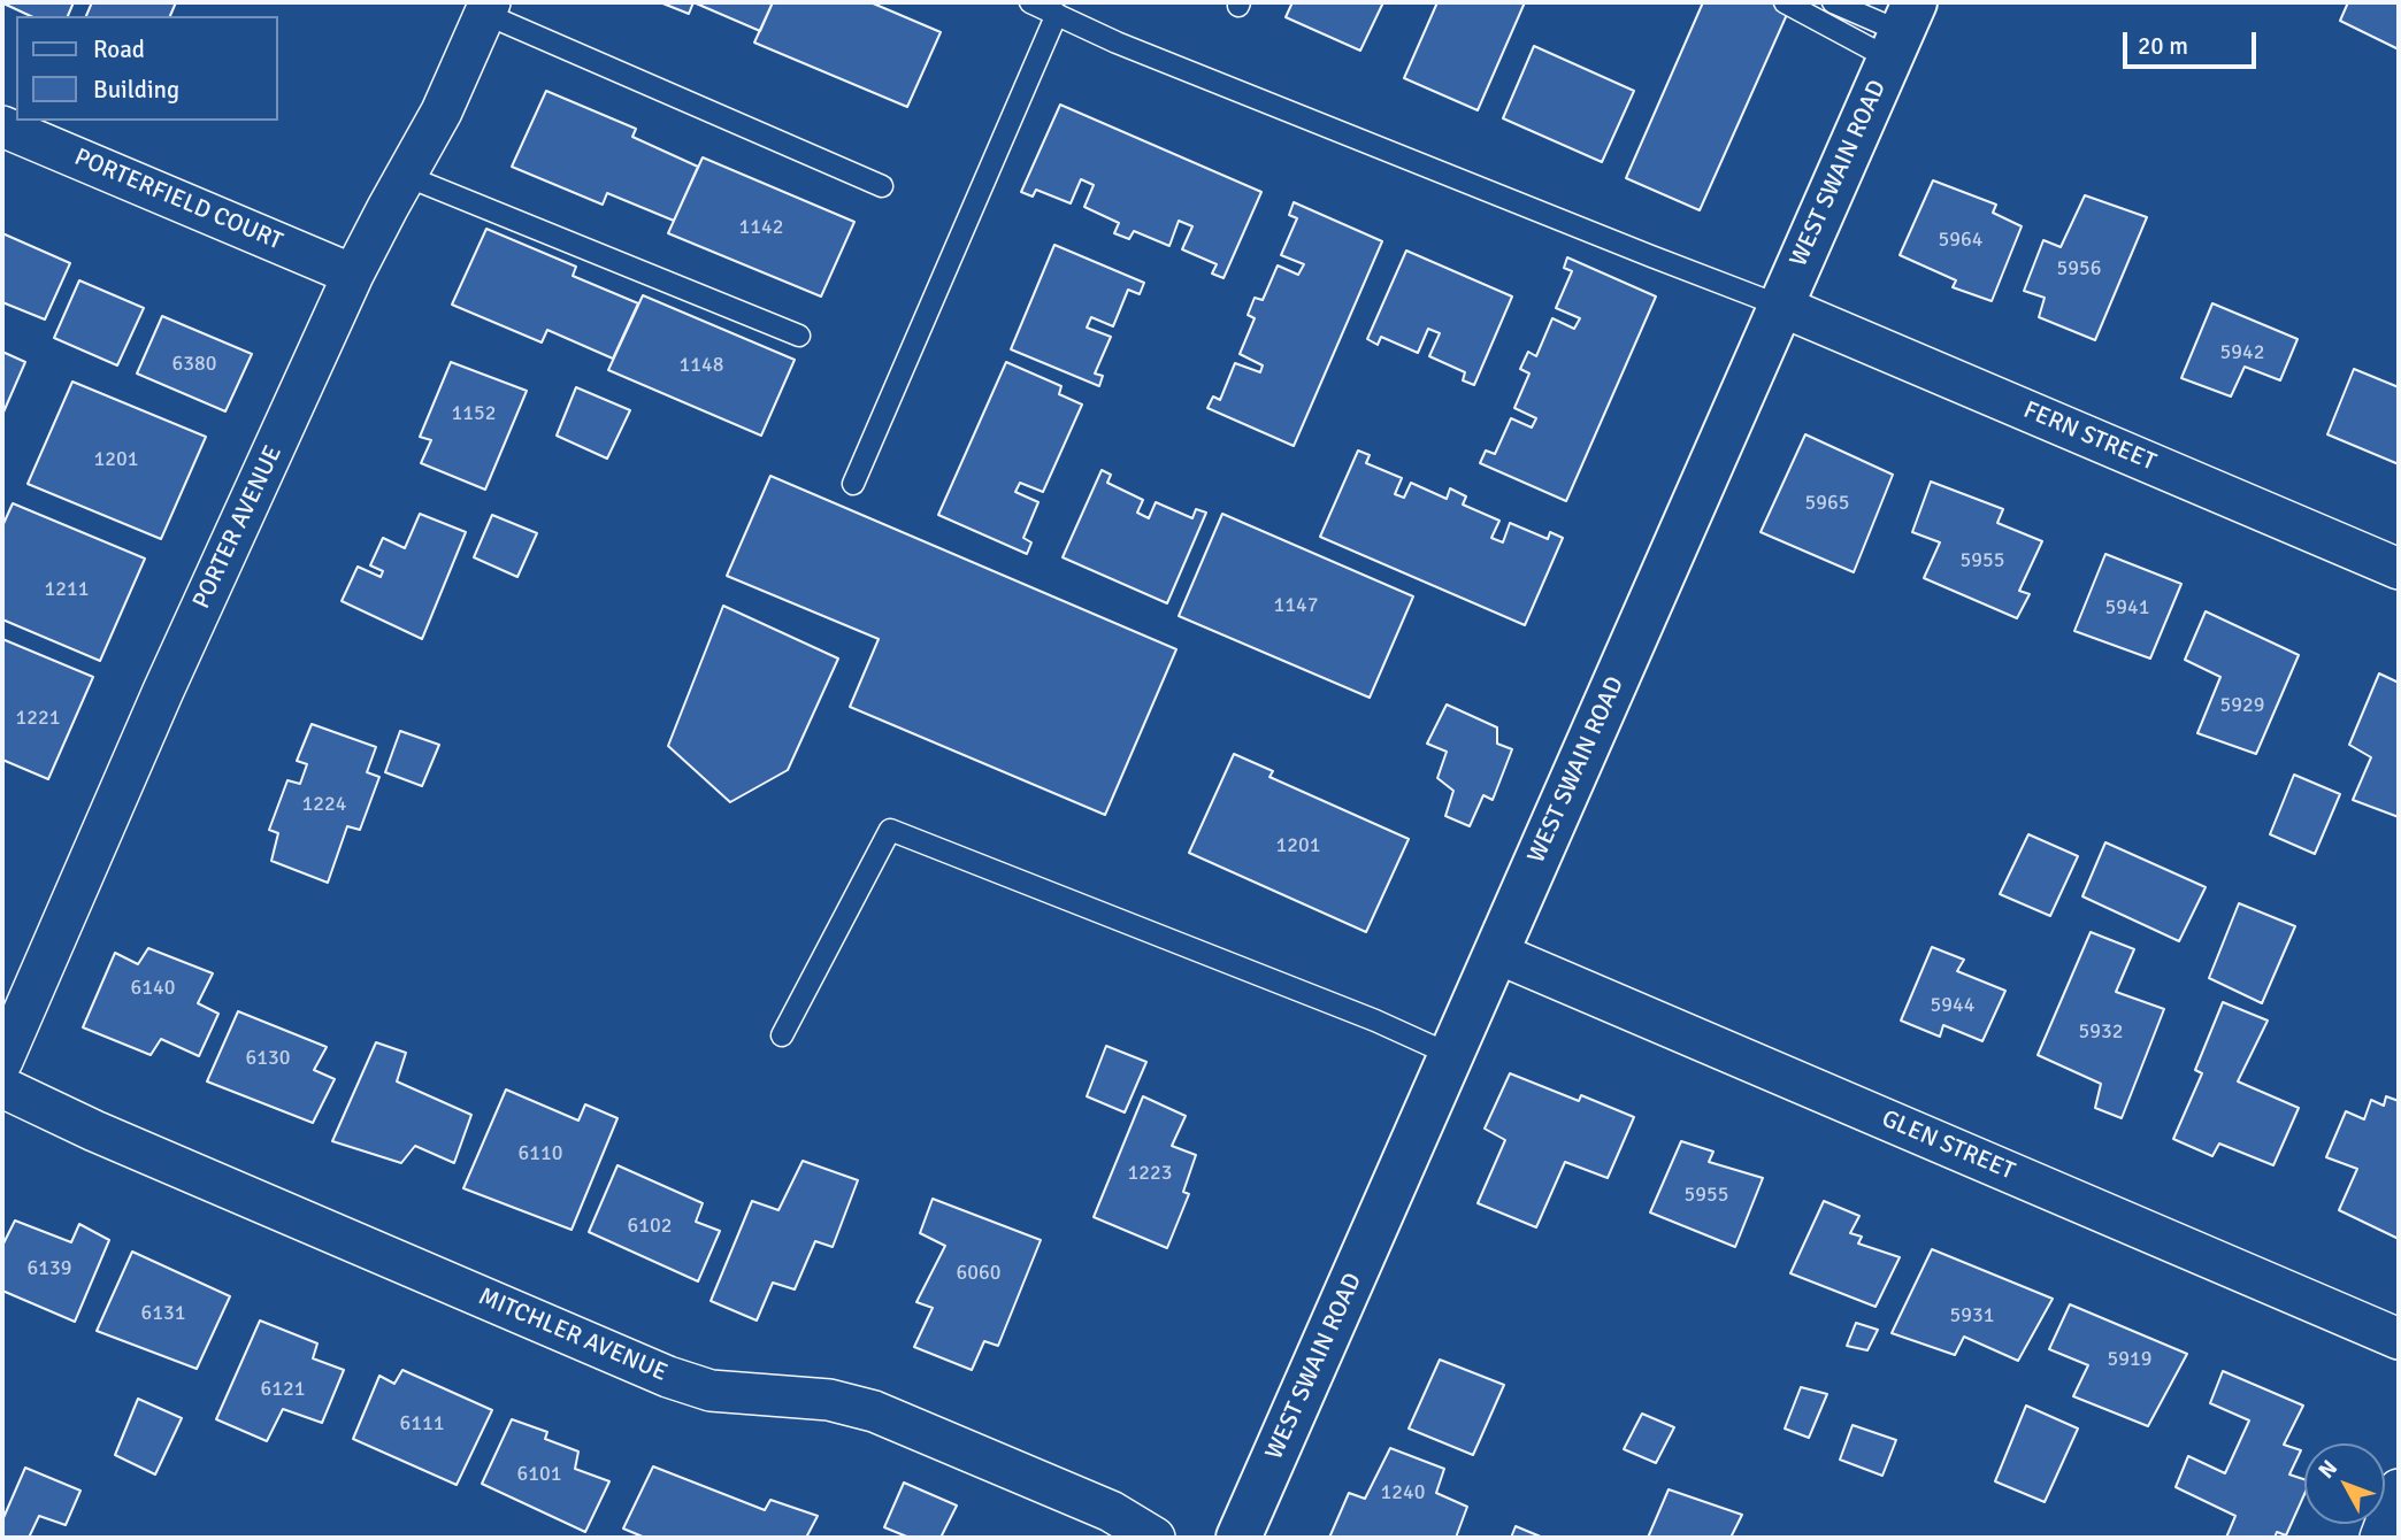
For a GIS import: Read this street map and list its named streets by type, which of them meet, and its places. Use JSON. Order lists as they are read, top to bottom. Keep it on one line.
{"streets":{"street":["WEST SWAIN ROAD","PORTERFIELD COURT","FERN STREET","PORTER AVENUE","GLEN STREET","MITCHLER AVENUE"]},"crossings":[["WEST SWAIN ROAD","FERN STREET"],["WEST SWAIN ROAD","GLEN STREET"],["PORTERFIELD COURT","PORTER AVENUE"]],"house_numbers":["1142","5964","5956","5942","6380","1148","1152","1201","5965","5955","1211","1147","5941","5929","1221","1224","1201","6140","5944","5932","6130","6110","1223","5955","6102","6139","6060","6131","5931","5919","6121","6111","6101","1240"],"legend":["Road","Building"],"scale_bar":"20 m","north":"top left"}
